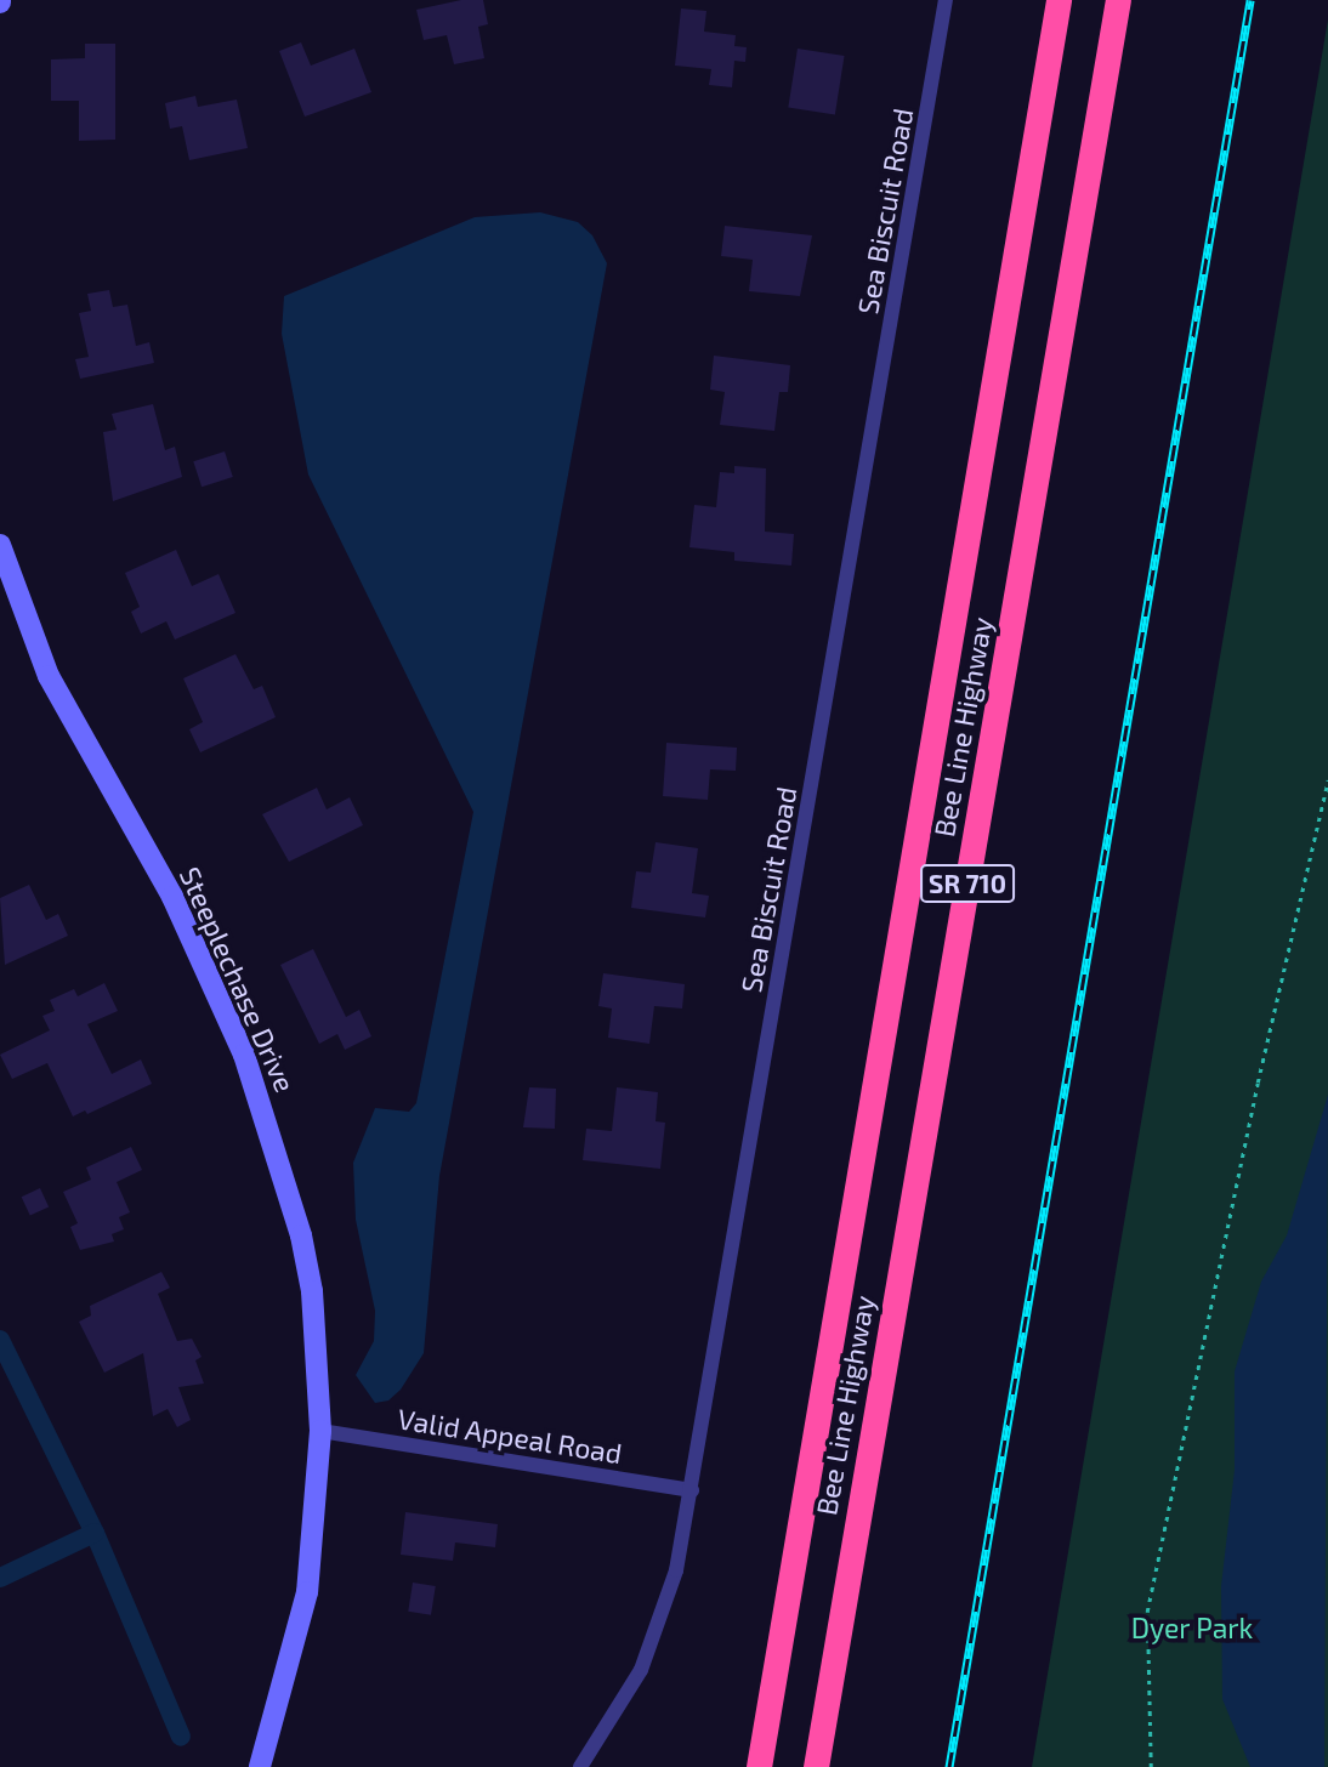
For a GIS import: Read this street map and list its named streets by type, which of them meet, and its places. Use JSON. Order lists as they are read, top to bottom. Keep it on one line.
{"streets":{"highway":["Bee Line Highway","SR 710"],"street":["Sea Biscuit Road","Steeplechase Drive","Valid Appeal Road"]},"crossings":[["Sea Biscuit Road","Valid Appeal Road"],["Steeplechase Drive","Valid Appeal Road"]],"parks":["Dyer Park"]}
